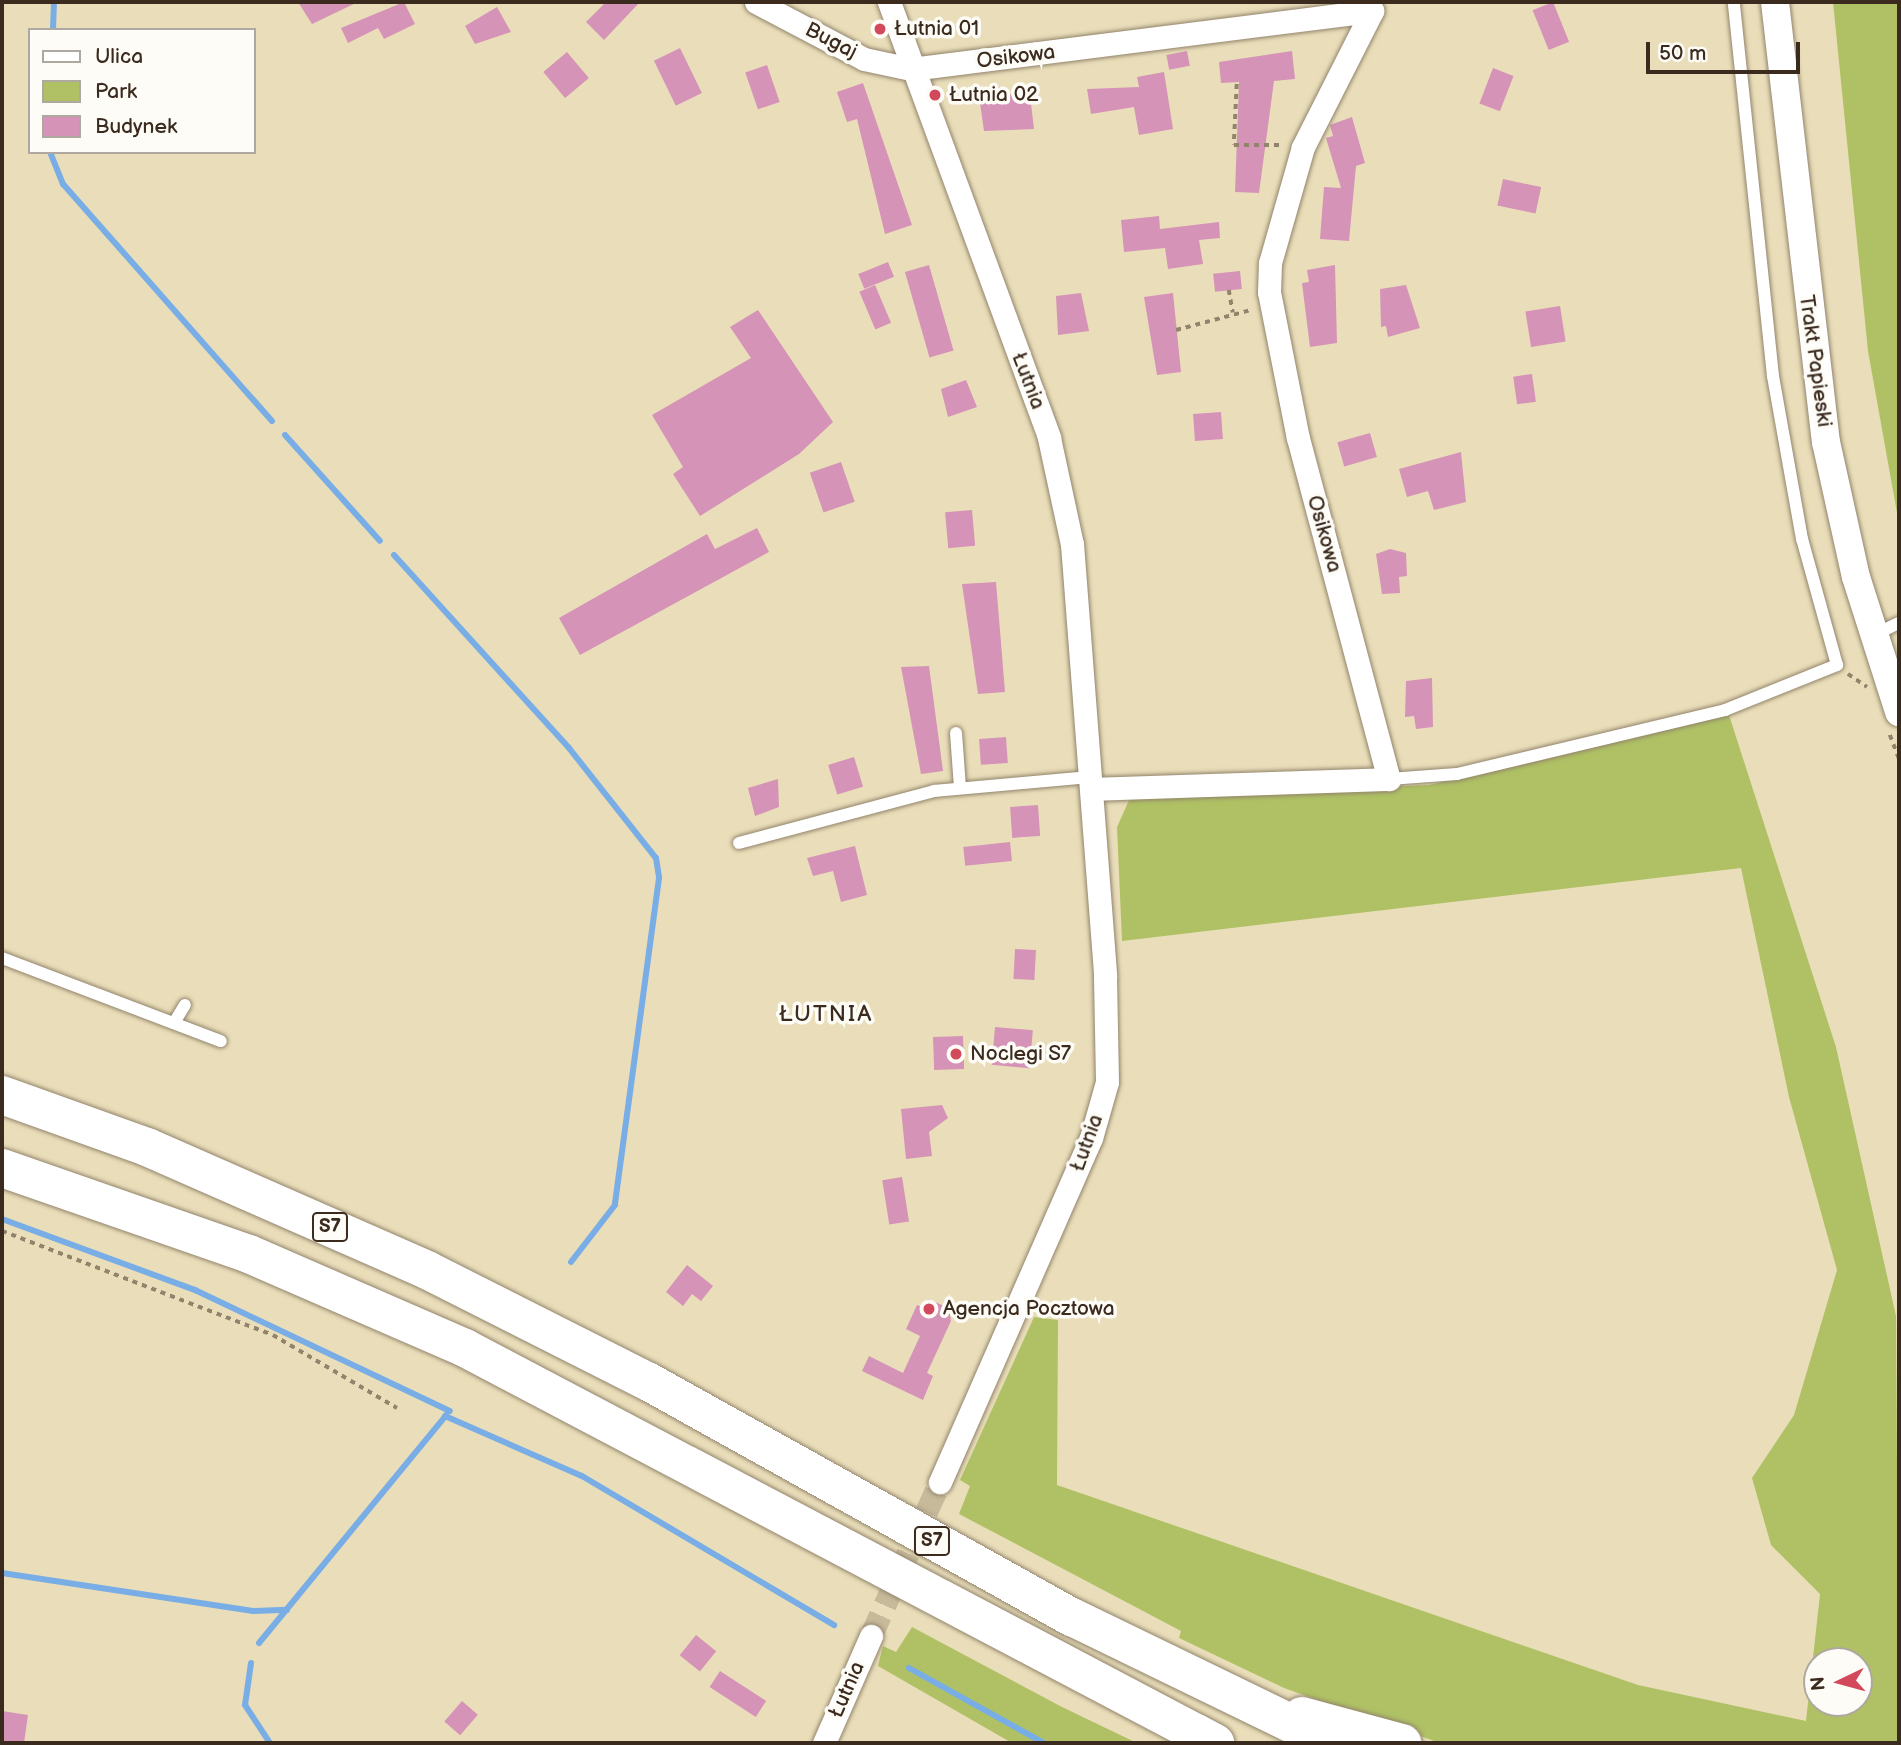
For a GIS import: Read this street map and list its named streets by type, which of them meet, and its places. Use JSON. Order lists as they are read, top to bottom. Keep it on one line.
{"streets":{"highway":["S7"],"street":["Bugaj","Osikowa","Trakt Papieski","Łutnia"]},"crossings":[["Bugaj","Osikowa"],["Bugaj","Łutnia"],["Osikowa","Łutnia"]],"districts":["ŁUTNIA"],"places":["Łutnia 01","Łutnia 02","Noclegi S7","Agencja Pocztowa"],"legend":["Ulica","Park","Budynek"],"scale_bar":"50 m","north":"left"}
